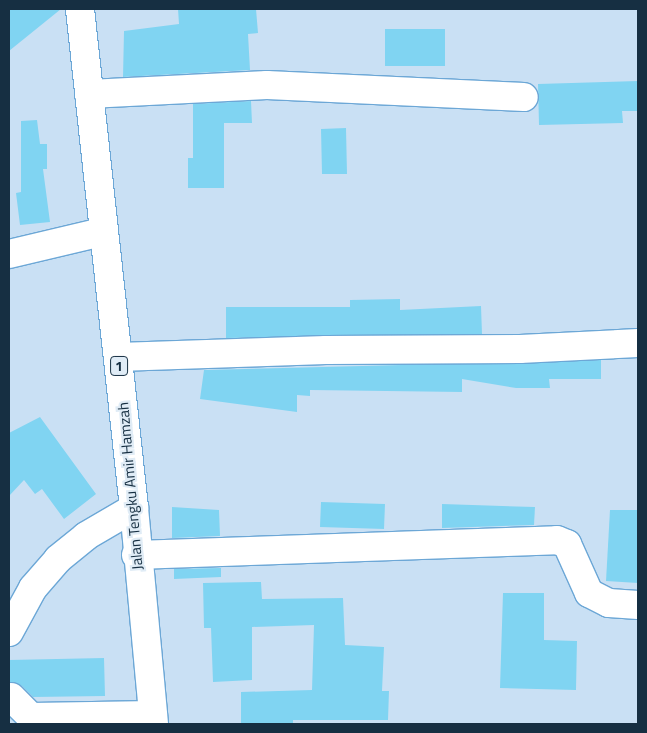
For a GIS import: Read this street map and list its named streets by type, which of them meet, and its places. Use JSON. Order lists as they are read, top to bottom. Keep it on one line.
{"streets":{"main road":["1","Jalan Tengku Amir Hamzah"]}}
